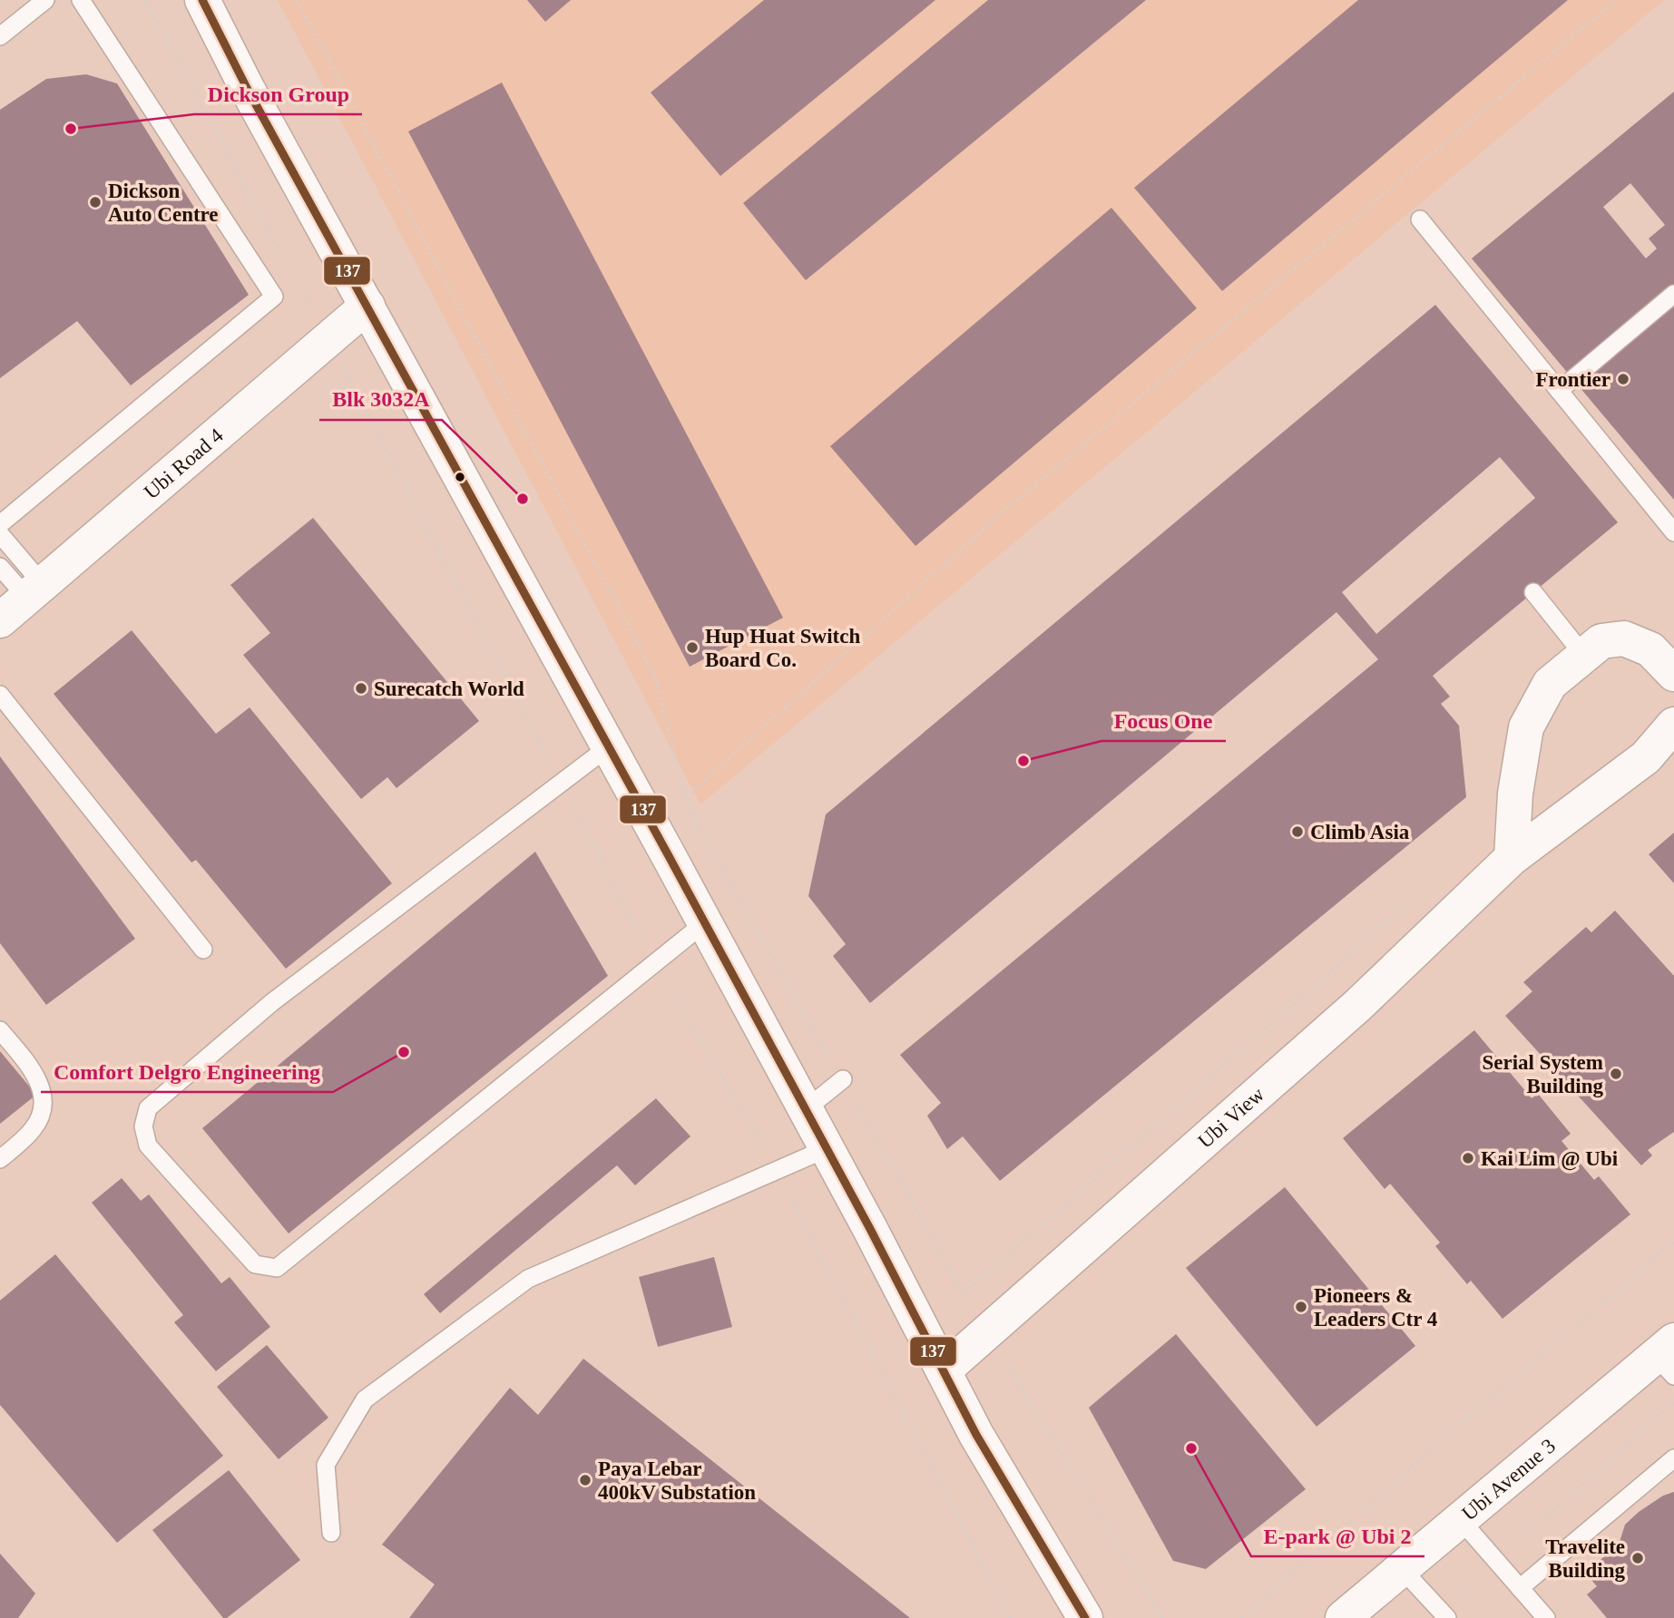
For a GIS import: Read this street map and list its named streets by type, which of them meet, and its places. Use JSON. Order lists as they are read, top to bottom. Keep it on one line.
{"streets":{"street":["Ubi Road 4","Ubi View","Ubi Avenue 3"]},"places":["Dickson Group","Dickson Auto Centre","Frontier","Blk 3032A","Hup Huat Switch Board Co.","Surecatch World","Focus One","Climb Asia","Comfort Delgro Engineering","Serial System Building","Kai Lim @ Ubi","Pioneers & Leaders Ctr 4","E-park @ Ubi 2","Paya Lebar 400kV Substation","Travelite Building"],"lines":["transit line 137"]}
